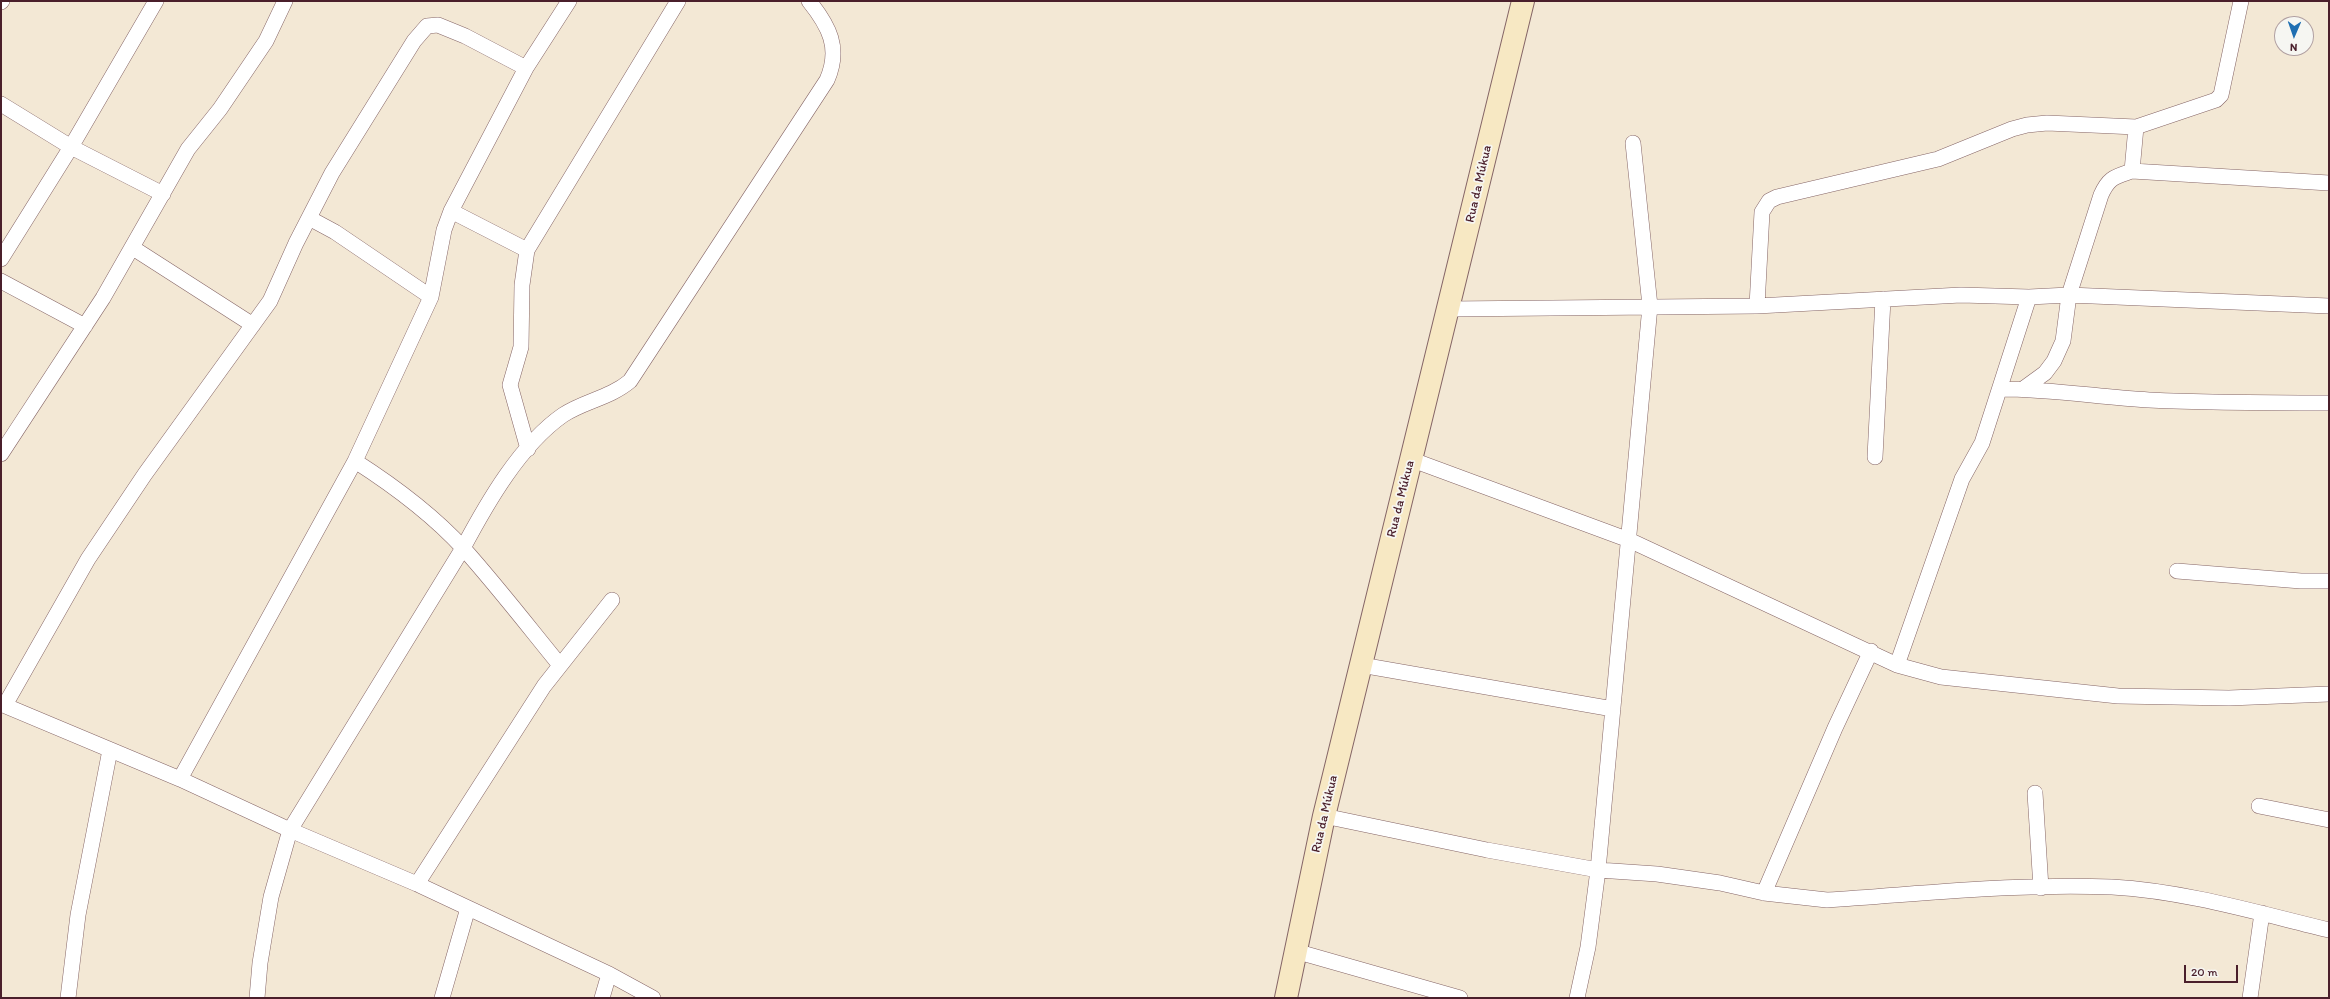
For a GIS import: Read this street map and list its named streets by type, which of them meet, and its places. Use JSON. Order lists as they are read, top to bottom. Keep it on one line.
{"streets":{"street":["Rua da Múkua"]},"scale_bar":"20 m","north":"bottom"}
